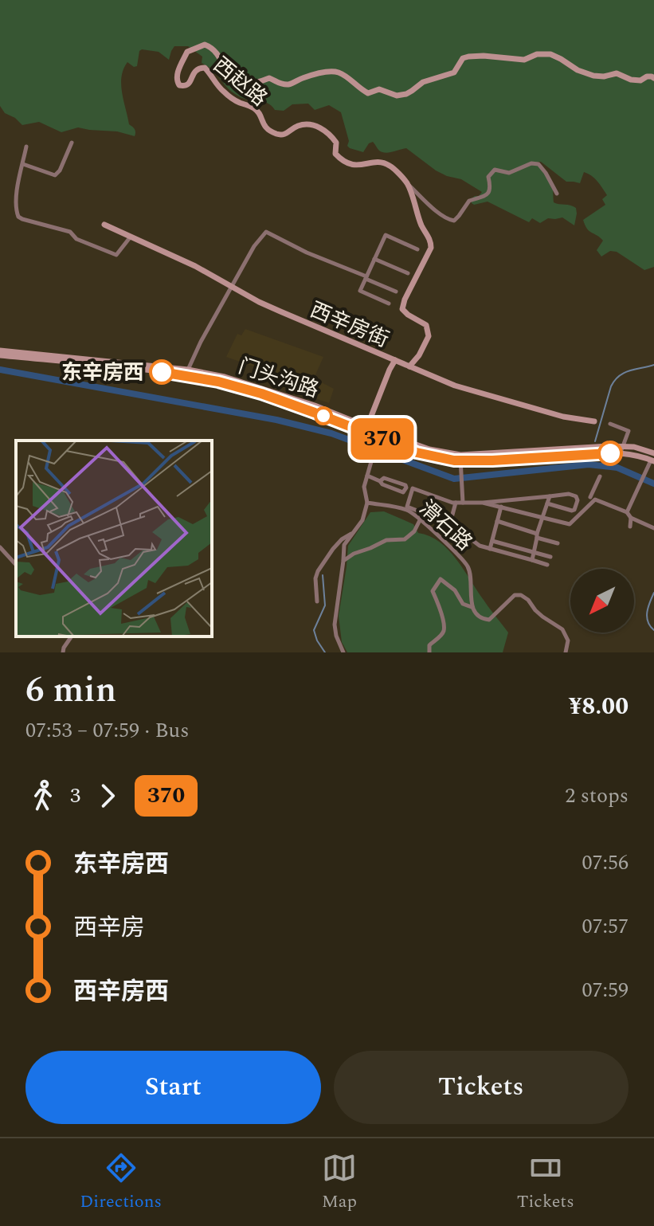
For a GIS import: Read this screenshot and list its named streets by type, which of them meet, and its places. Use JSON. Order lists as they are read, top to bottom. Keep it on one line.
{"streets":{"street":["西赵路","西辛房街","门头沟路","滑石路"]},"places":["东辛房西"],"lines":["bus line 370"],"north":"bottom left","page":{"on_map":"370","heading":["6 min","07:53 – 07:59 · Bus","¥8.00"],"legs":["3","370","2 stops"],"list":[{"name":"东辛房西","value":"07:56"},{"name":"西辛房","value":"07:57"},{"name":"西辛房西","value":"07:59"}],"buttons":["Start","Tickets"],"tabs":["Directions","Map","Tickets"]}}
